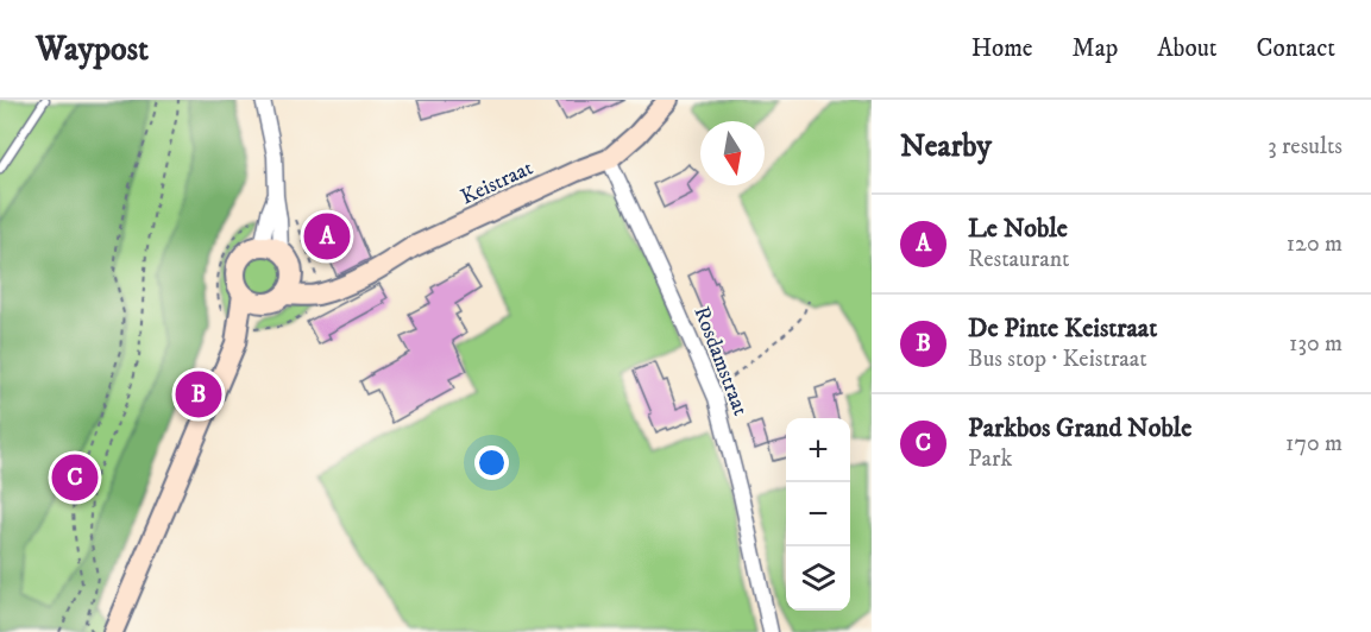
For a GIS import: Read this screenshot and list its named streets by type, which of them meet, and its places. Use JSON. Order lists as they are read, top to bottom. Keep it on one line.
{"streets":{"street":["Keistraat","Rosdamstraat"]},"crossings":[["Keistraat","Rosdamstraat"]],"north":"bottom","page":{"header":"Waypost","nav":["Home","Map","About","Contact"],"heading":["Nearby","3 results"],"list":[{"mark":"A","name":"Le Noble","note":"Restaurant","value":"120 m"},{"mark":"B","name":"De Pinte Keistraat","note":"Bus stop · Keistraat","value":"130 m"},{"mark":"C","name":"Parkbos Grand Noble","note":"Park","value":"170 m"}],"pins":["A","B","C"],"map_buttons":["+","−"]}}
